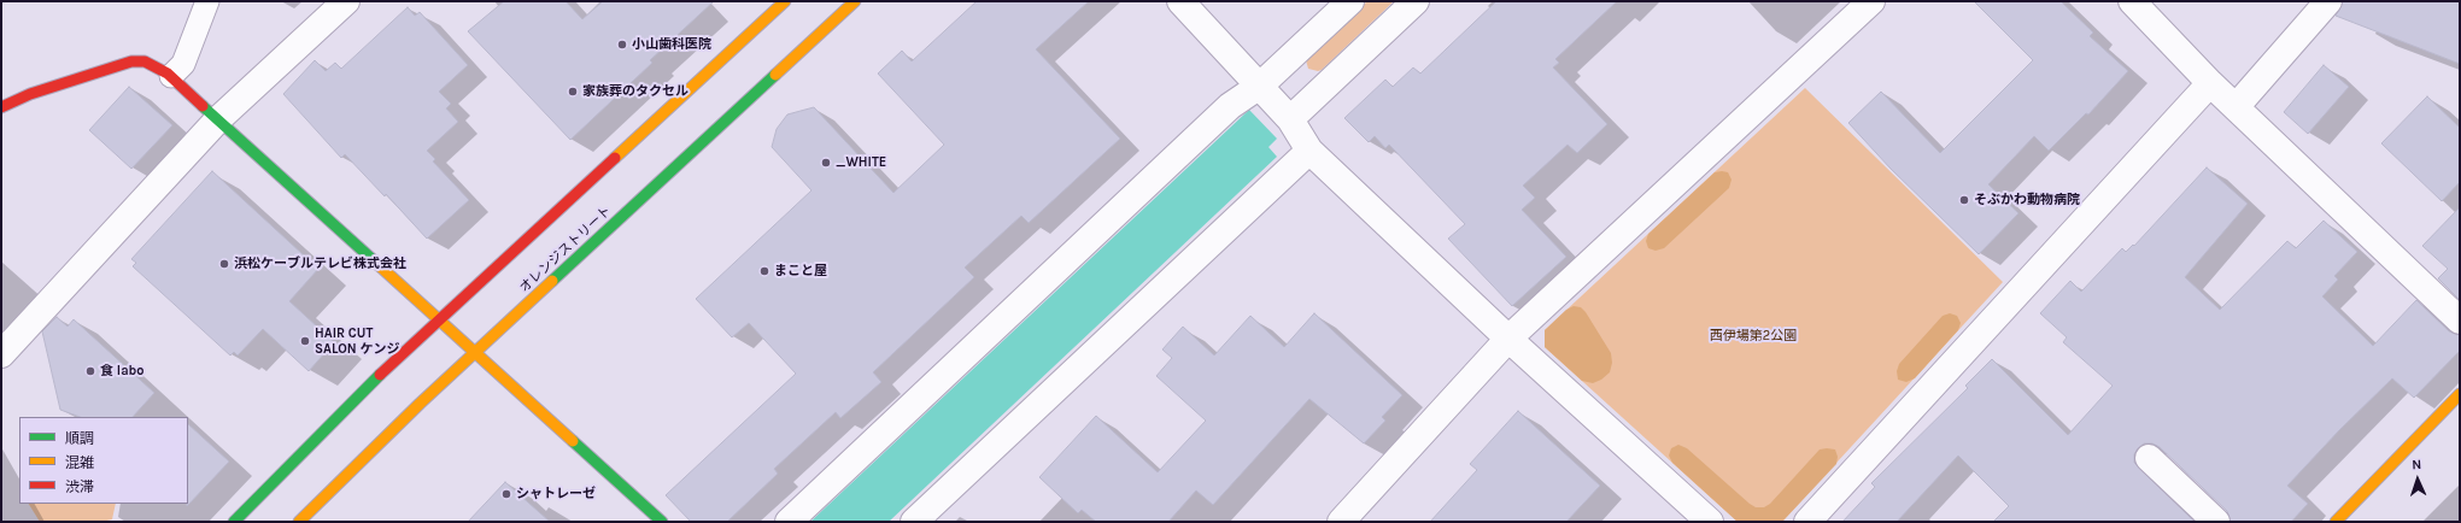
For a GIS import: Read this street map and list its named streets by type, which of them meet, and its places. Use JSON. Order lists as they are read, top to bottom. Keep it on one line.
{"streets":{"street":["オレンジストリート"]},"parks":["西伊場第2公園"],"places":["小山歯科医院","家族葬のタクセル","_WHITE","そぶかわ動物病院","浜松ケーブルテレビ株式会社","まこと屋","HAIR CUT SALON ケンジ","食 labo","シャトレーゼ"],"legend":["順調","混雑","渋滞"],"north":"top"}
